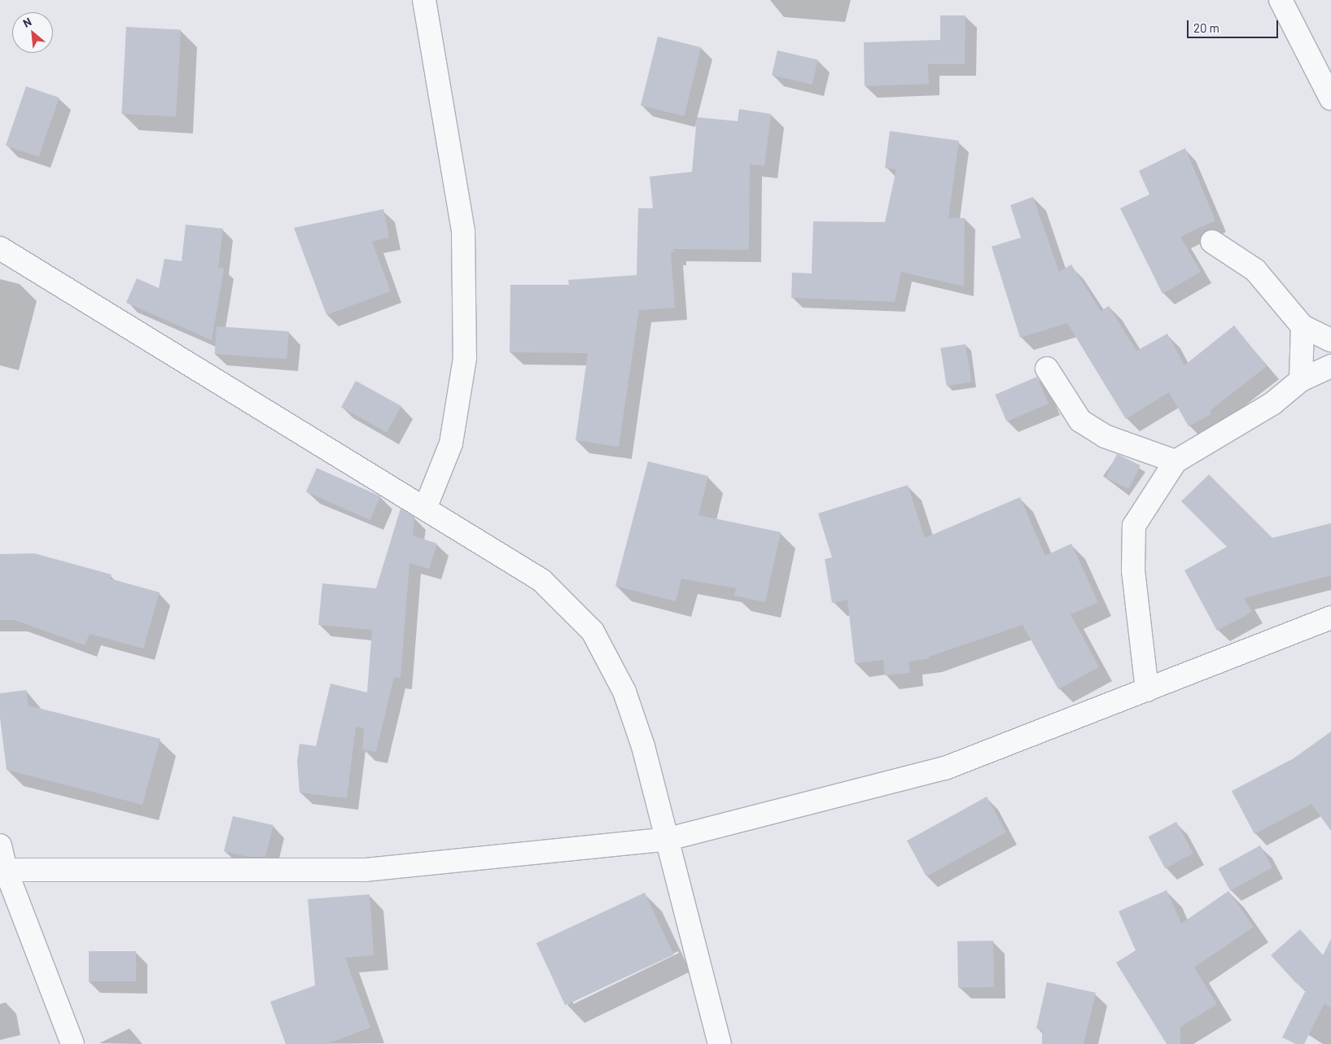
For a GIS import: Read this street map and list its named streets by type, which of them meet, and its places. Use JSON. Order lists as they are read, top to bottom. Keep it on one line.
{"scale_bar":"20 m","north":"top left"}
